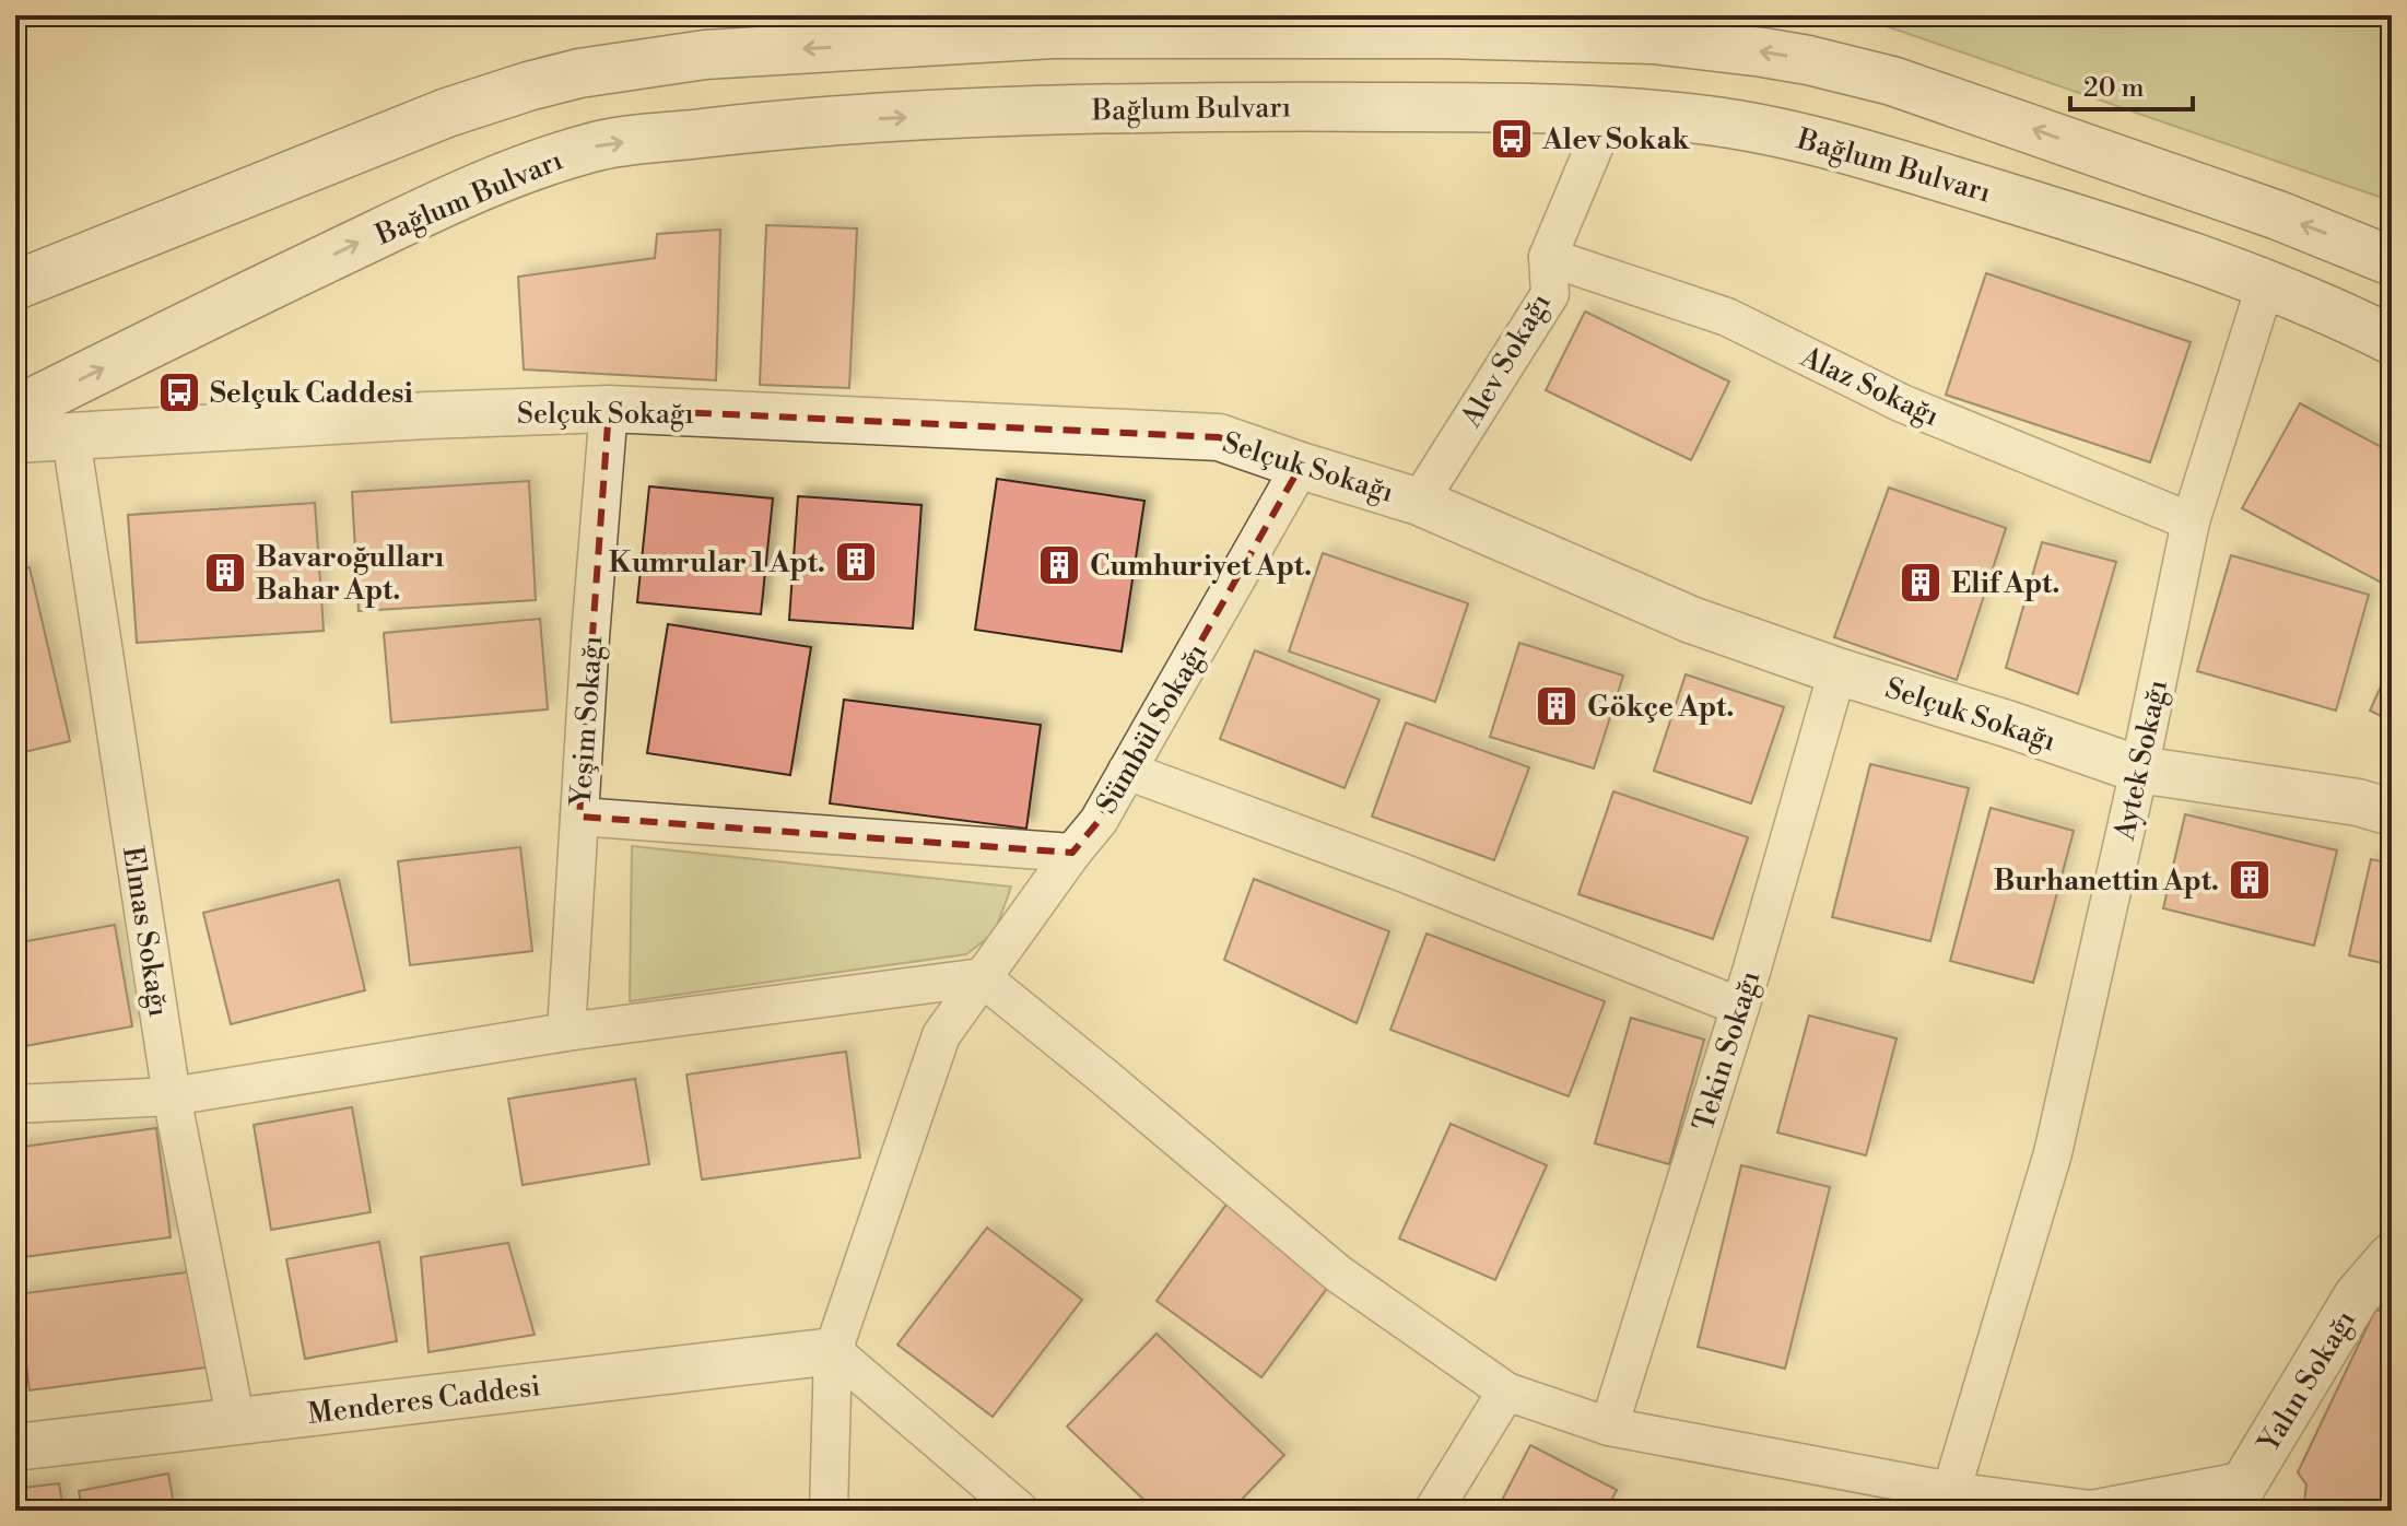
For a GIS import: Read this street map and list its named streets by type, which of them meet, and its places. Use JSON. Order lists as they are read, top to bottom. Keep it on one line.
{"streets":{"main road":["Bağlum Bulvarı"],"street":["Alev Sokağı","Alaz Sokağı","Selçuk Sokağı","Yeşim Sokağı","Sümbül Sokağı","Aytek Sokağı","Elmas Sokağı","Tekin Sokağı","Yalın Sokağı","Menderes Caddesi"]},"crossings":[["Bağlum Bulvarı","Alev Sokağı"],["Bağlum Bulvarı","Aytek Sokağı"],["Alev Sokağı","Alaz Sokağı"],["Alev Sokağı","Selçuk Sokağı"],["Alaz Sokağı","Aytek Sokağı"],["Selçuk Sokağı","Yeşim Sokağı"],["Selçuk Sokağı","Sümbül Sokağı"],["Selçuk Sokağı","Aytek Sokağı"],["Selçuk Sokağı","Elmas Sokağı"],["Selçuk Sokağı","Tekin Sokağı"],["Sümbül Sokağı","Menderes Caddesi"],["Elmas Sokağı","Menderes Caddesi"]],"places":{"bus stop":["Alev Sokak","Selçuk Caddesi"],"building":["Kumrular 1 Apt.","Cumhuriyet Apt.","Bavaroğulları Bahar Apt.","Elif Apt.","Gökçe Apt.","Burhanettin Apt."]},"scale_bar":"20 m"}
